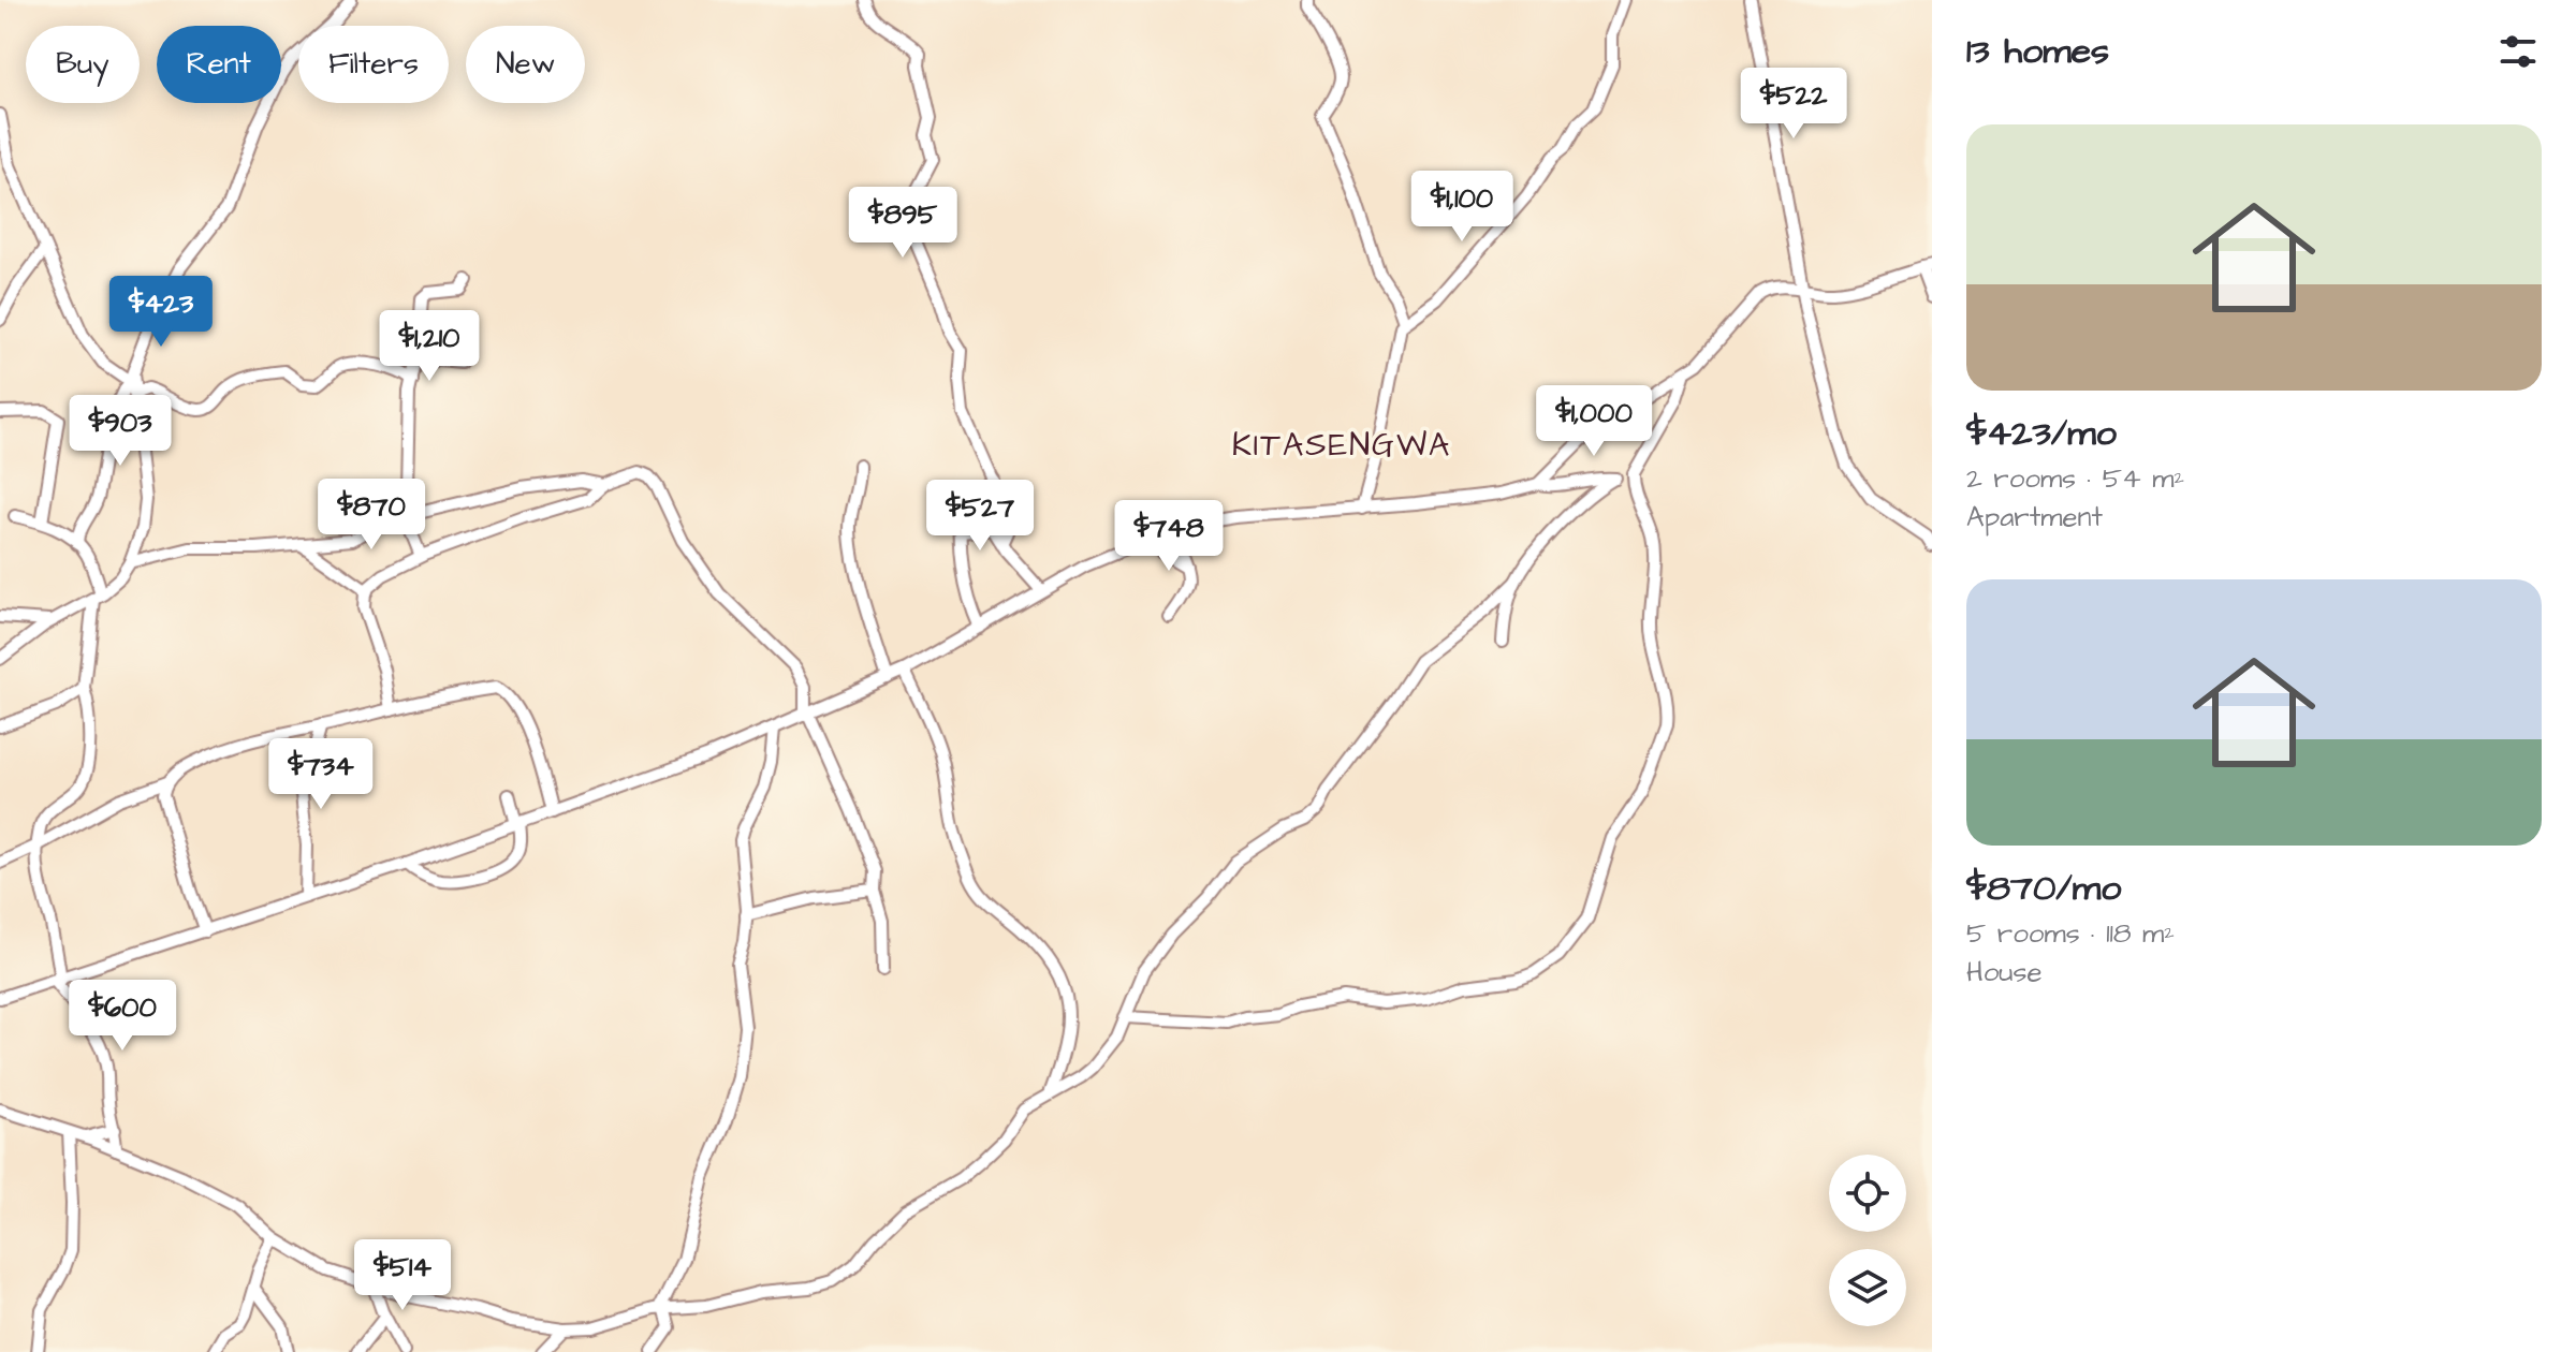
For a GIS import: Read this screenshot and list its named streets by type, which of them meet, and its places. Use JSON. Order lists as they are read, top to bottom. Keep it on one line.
{"districts":["KITASENGWA"],"page":{"heading":"13 homes","chip":["Buy","Rent","Filters","New"],"price":["$522","$1,100","$895","$423","$1,210","$1,000","$903","$870","$527","$748","$734","$600","$514"],"list":[{"name":"$423/mo","note":"2 rooms · 54 m² · Apartment"},{"name":"$870/mo","note":"5 rooms · 118 m² · House"}]}}
